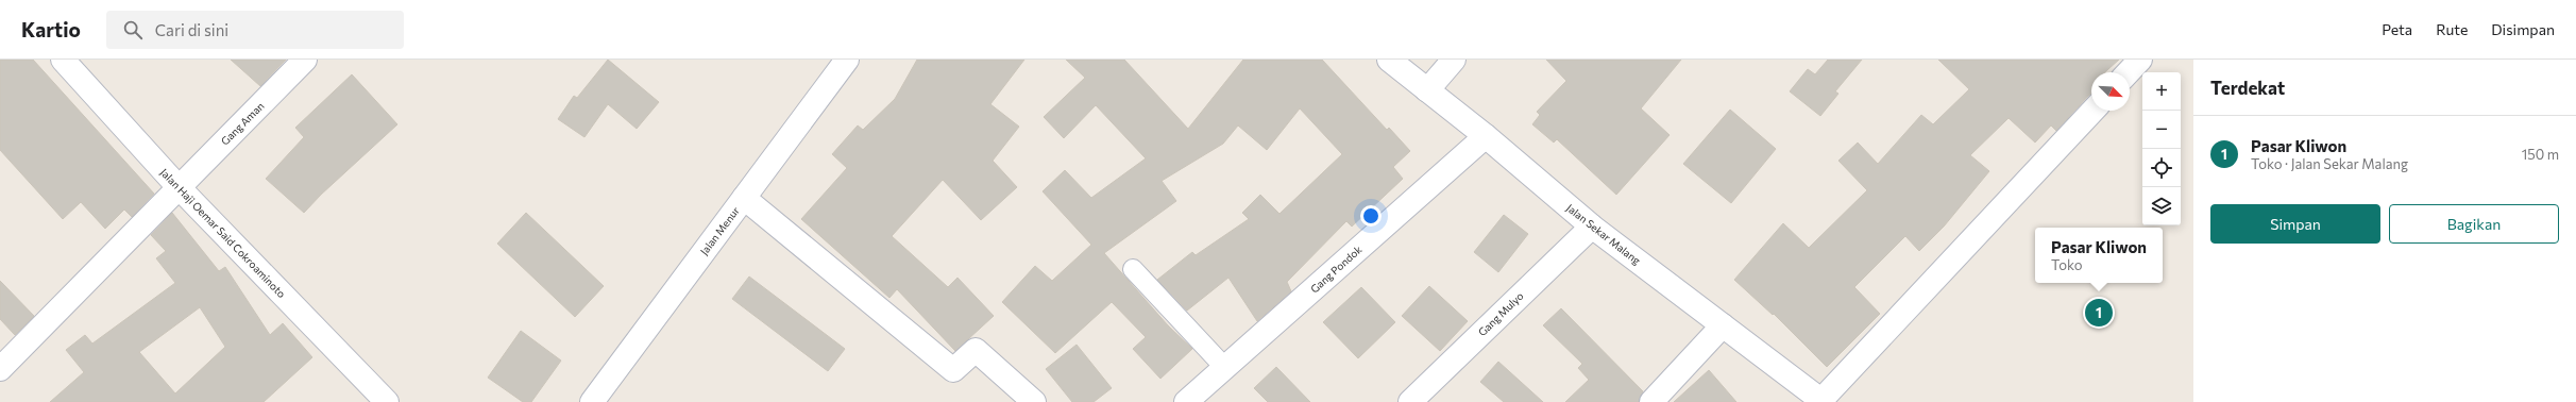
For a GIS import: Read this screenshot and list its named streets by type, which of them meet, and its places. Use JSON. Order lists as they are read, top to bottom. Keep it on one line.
{"streets":{"street":["Gang Aman","Jalan Menur","Jalan Haji Oemar Said Cokroaminoto","Jalan Sekar Malang","Gang Pondok","Gang Mulyo"]},"crossings":[["Gang Aman","Jalan Haji Oemar Said Cokroaminoto"],["Jalan Sekar Malang","Gang Pondok"],["Jalan Sekar Malang","Gang Mulyo"]],"north":"bottom right","page":{"header":"Kartio","search":"Cari di sini","nav":["Peta","Rute","Disimpan"],"heading":"Terdekat","map_buttons":["+","−"],"list":[{"mark":"1","name":"Pasar Kliwon","note":"Toko · Jalan Sekar Malang","value":"150 m"}],"buttons":["Simpan","Bagikan"],"popup":["Pasar Kliwon","Toko"],"pins":"1"}}
